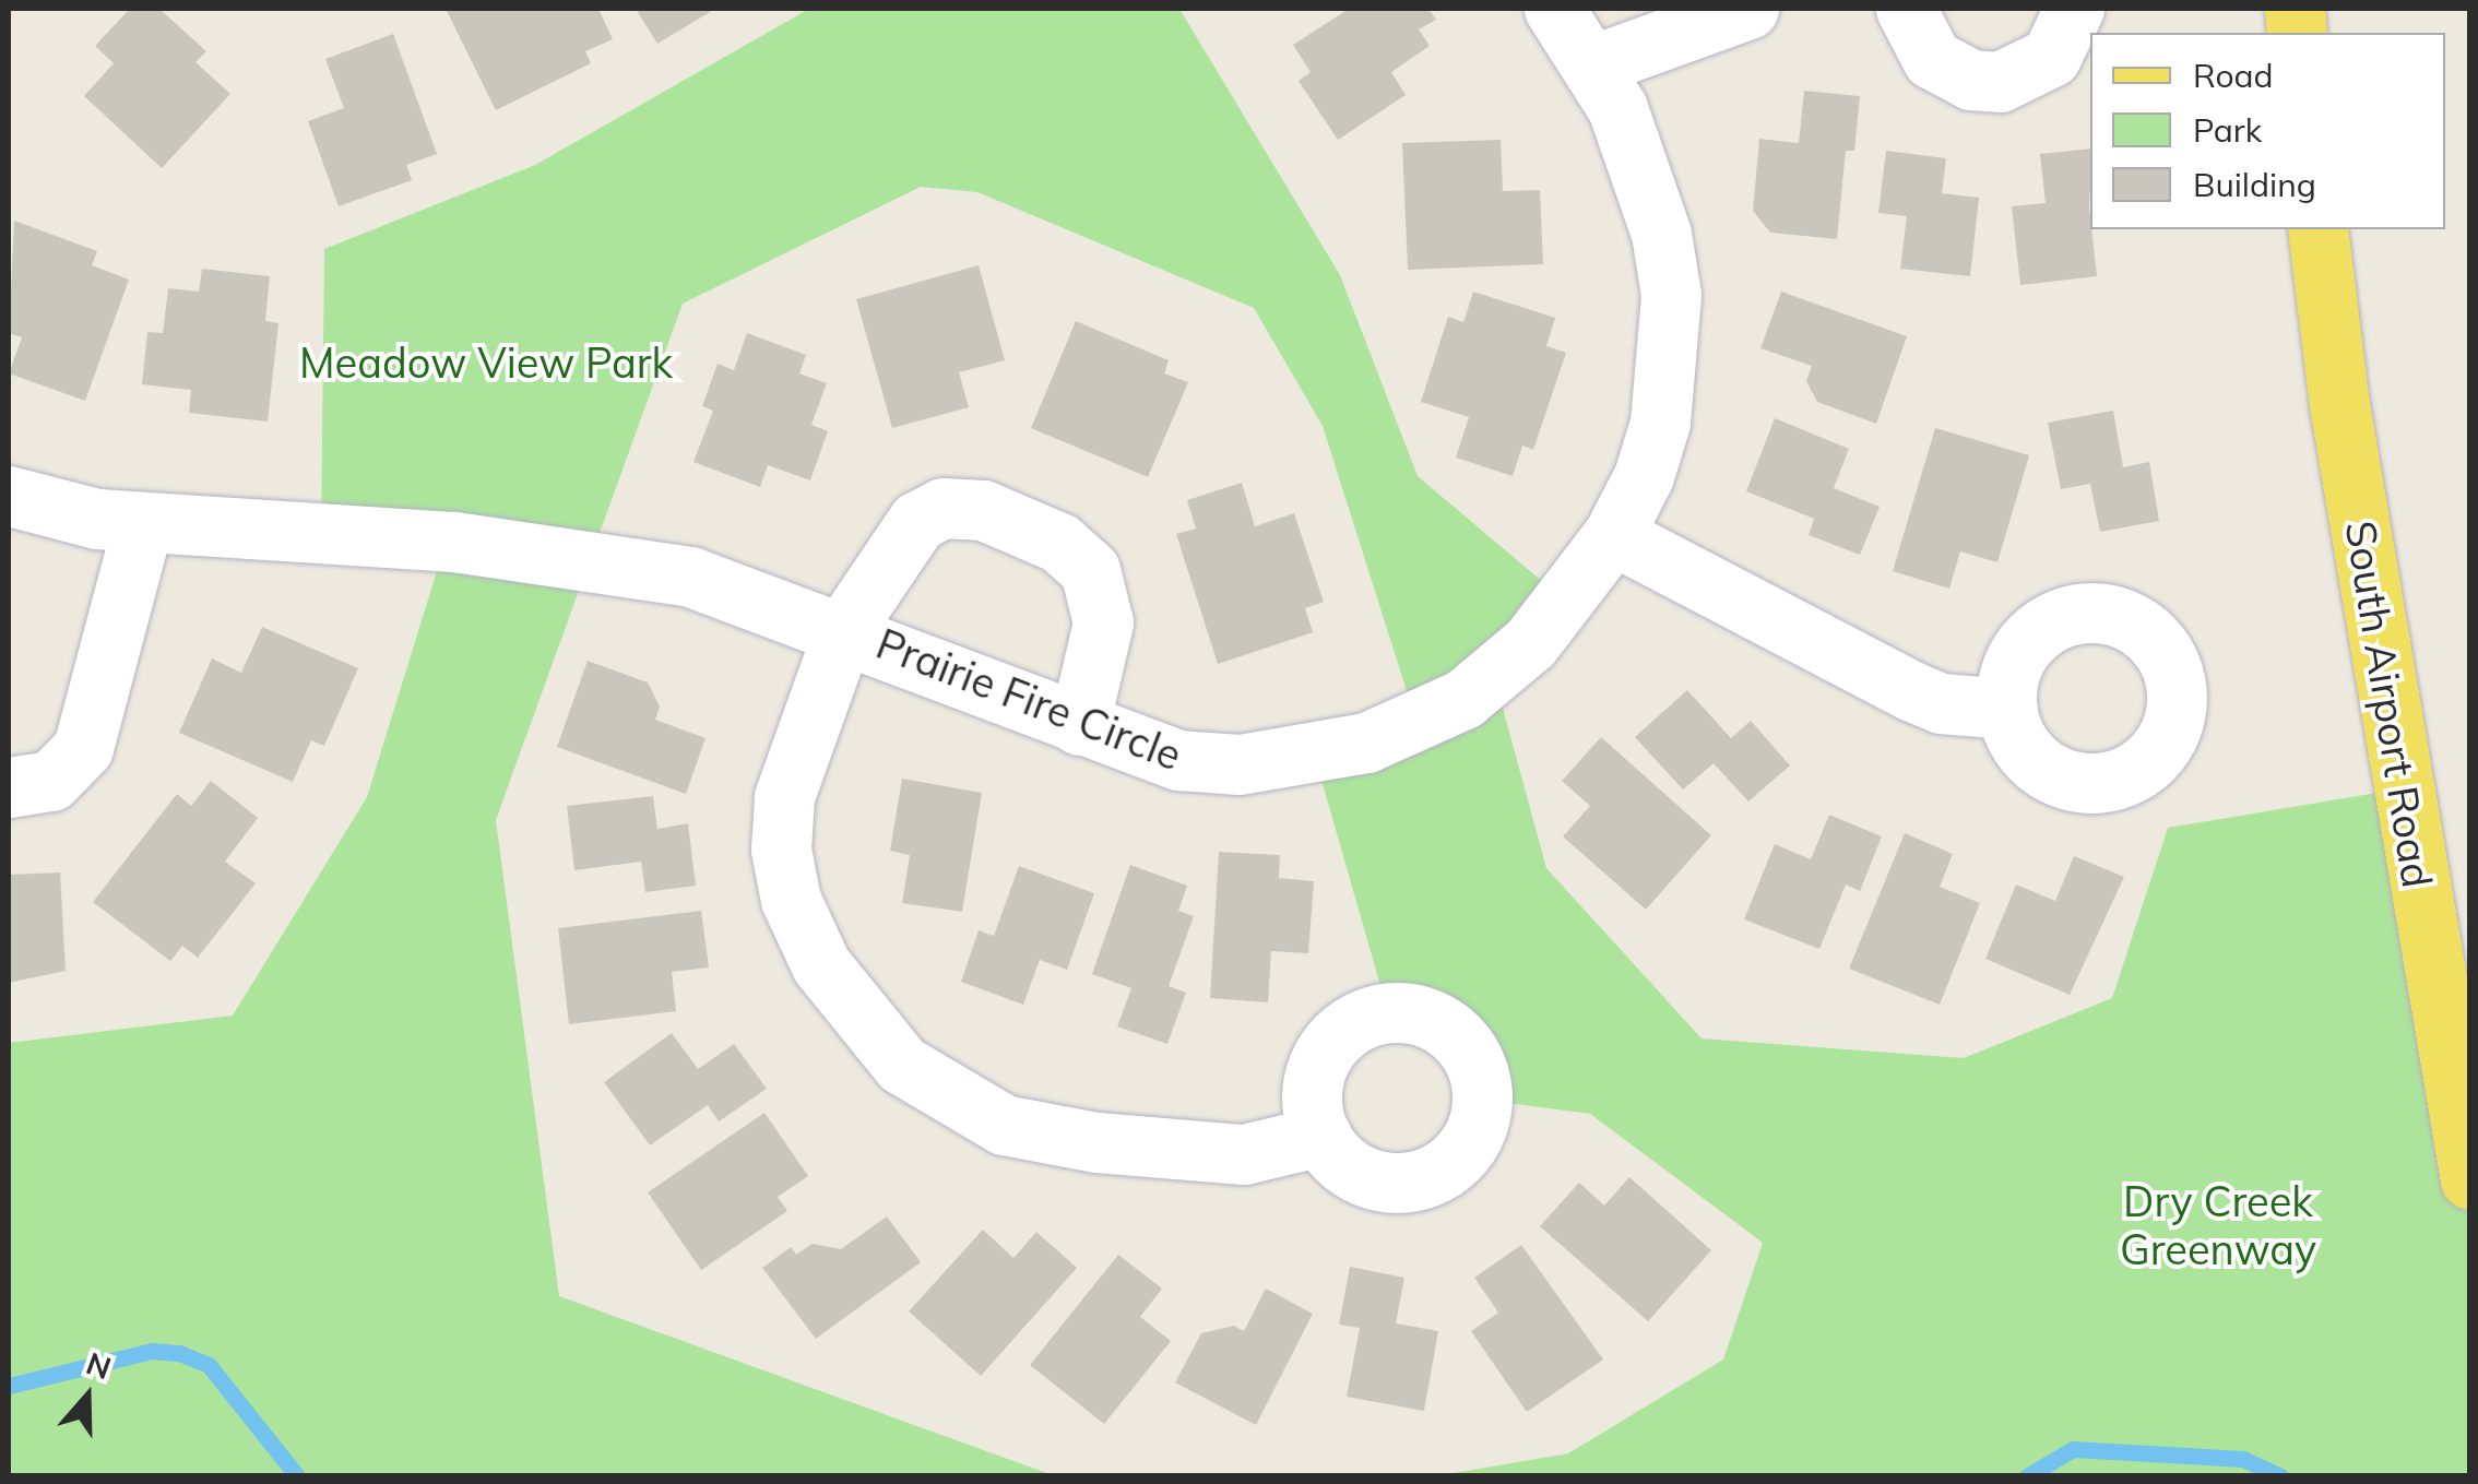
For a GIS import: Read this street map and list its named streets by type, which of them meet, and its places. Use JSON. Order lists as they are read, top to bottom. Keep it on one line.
{"streets":{"main road":["South Airport Road"],"street":["Prairie Fire Circle"]},"parks":["Meadow View Park","Dry Creek Greenway"],"legend":["Road","Park","Building"],"north":"top"}
